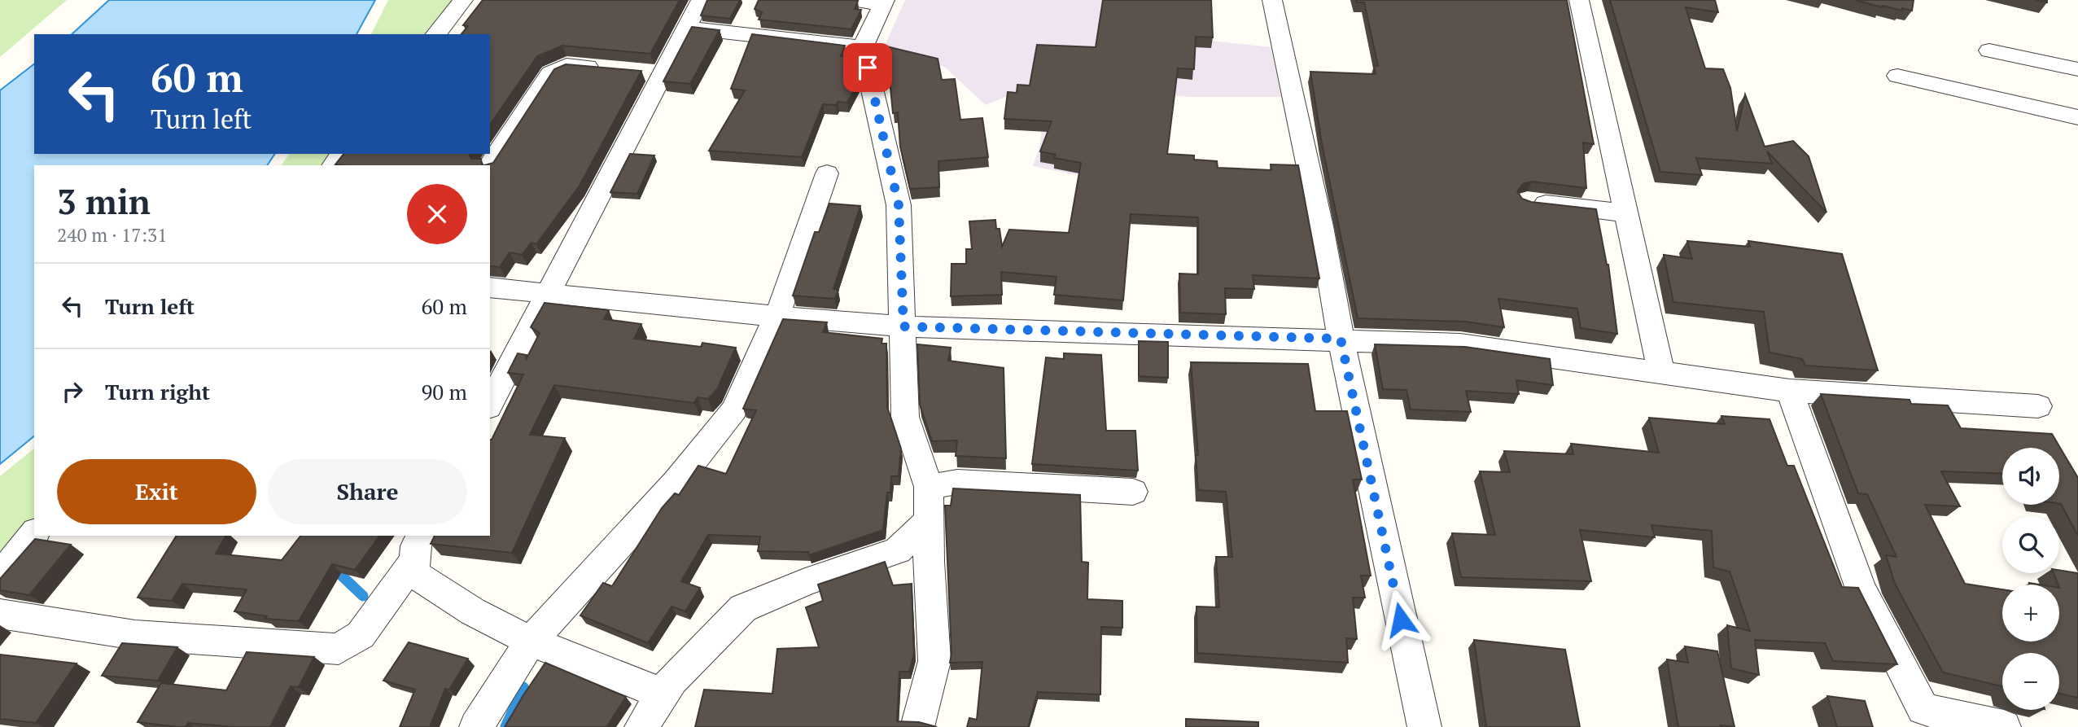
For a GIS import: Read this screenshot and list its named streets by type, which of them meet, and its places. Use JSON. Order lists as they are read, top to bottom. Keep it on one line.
{"page":{"turn":["60 m","Turn left"],"heading":["3 min","240 m · 17:31"],"list":[{"name":"Turn left","value":"60 m"},{"name":"Turn right","value":"90 m"}],"map_buttons":["+","−"],"buttons":["Exit","Share"]}}
